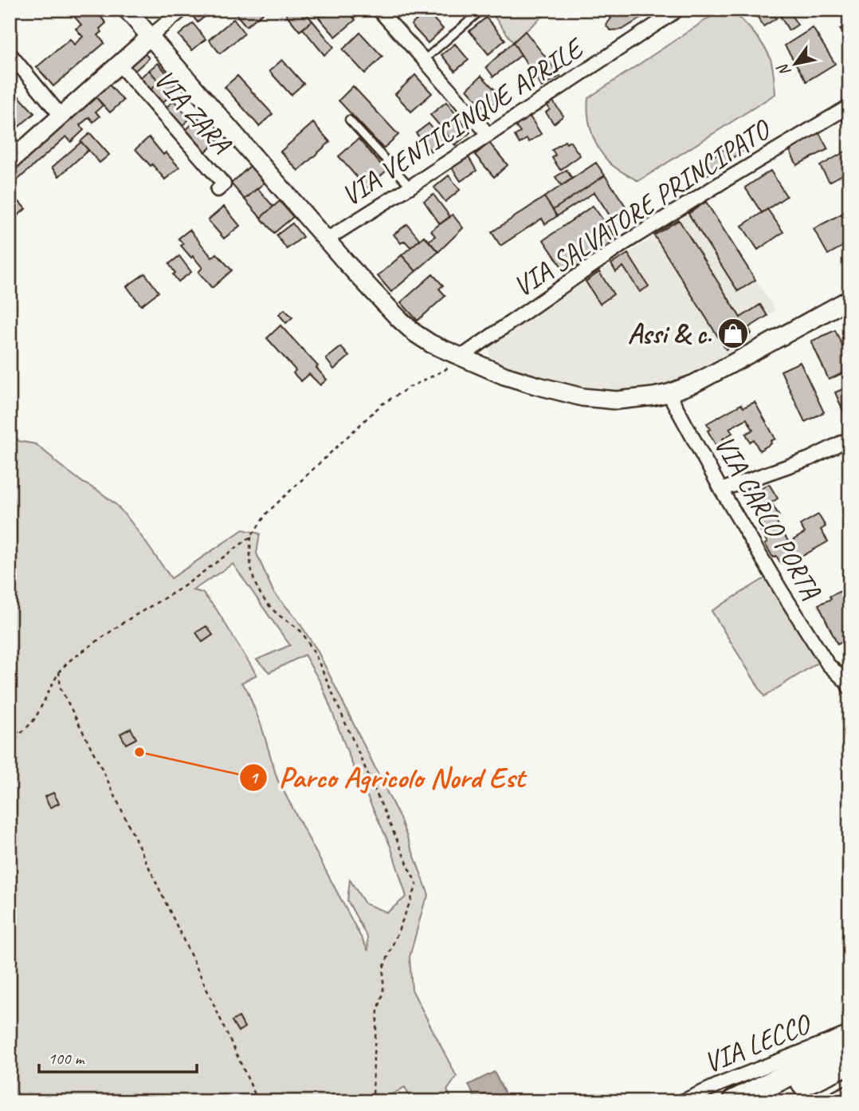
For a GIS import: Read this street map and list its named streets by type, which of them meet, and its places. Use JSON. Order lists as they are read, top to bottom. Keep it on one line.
{"streets":{"street":["VIA ZARA","VIA VENTICINQUE APRILE","VIA SALVATORE PRINCIPATO","VIA CARLO PORTA","VIA LECCO"]},"places":{"shop":["Assi & c."],"other":["Parco Agricolo Nord Est"]},"scale_bar":"100 m","north":"bottom left"}
